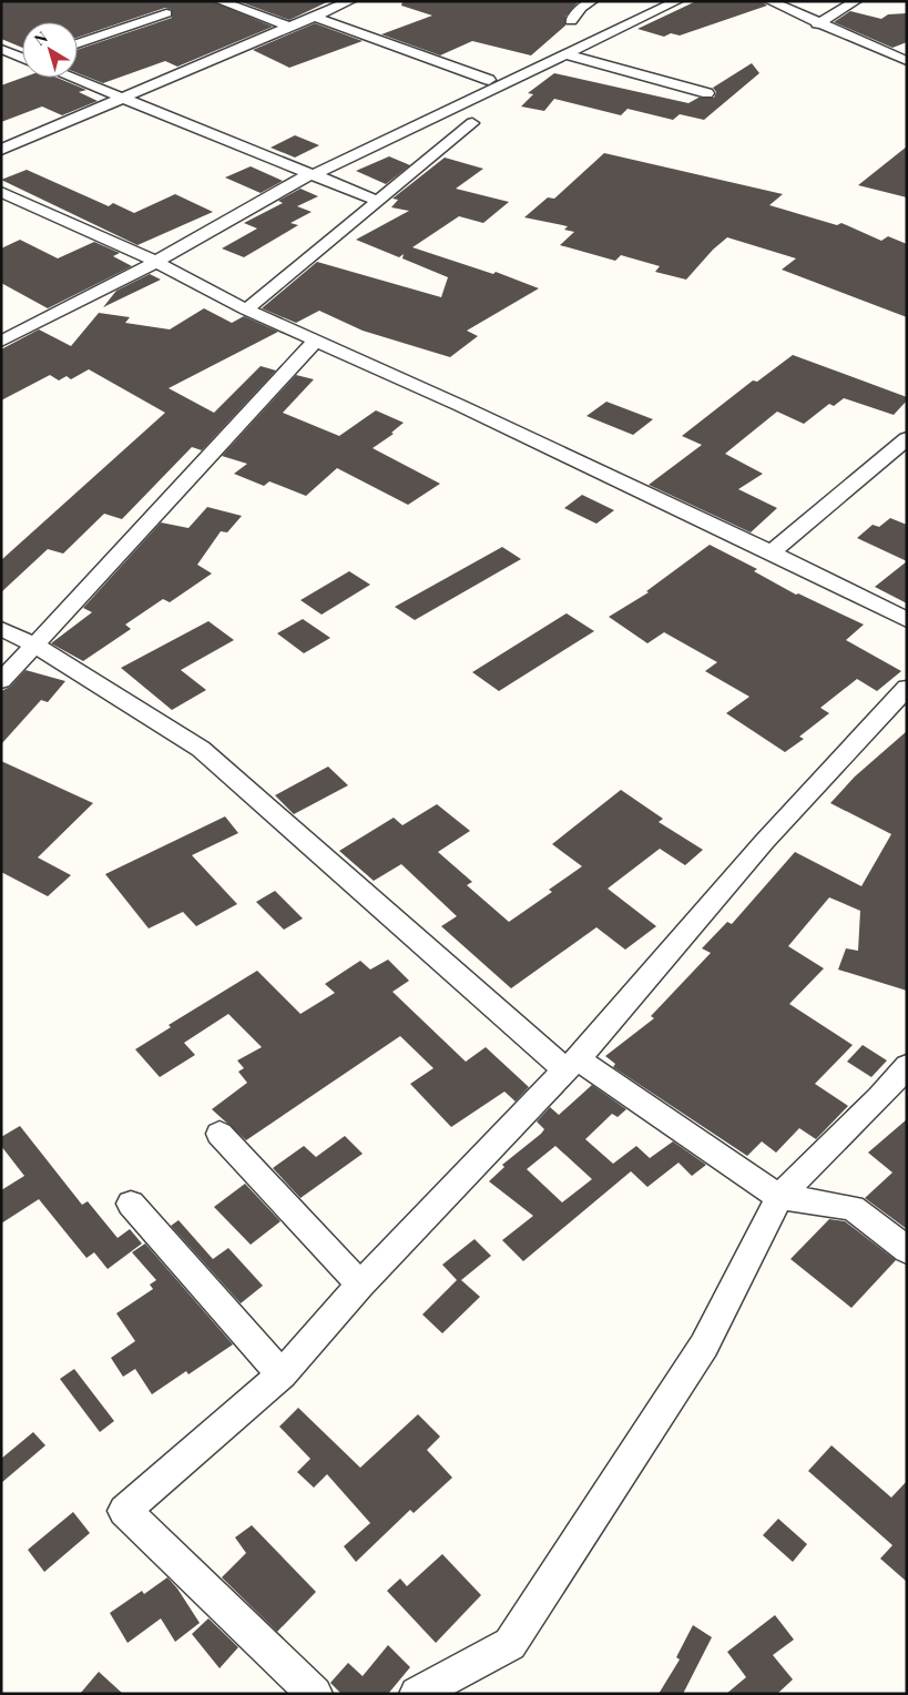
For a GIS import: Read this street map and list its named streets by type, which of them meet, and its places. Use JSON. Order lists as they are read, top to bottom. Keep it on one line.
{"north":"top left"}
